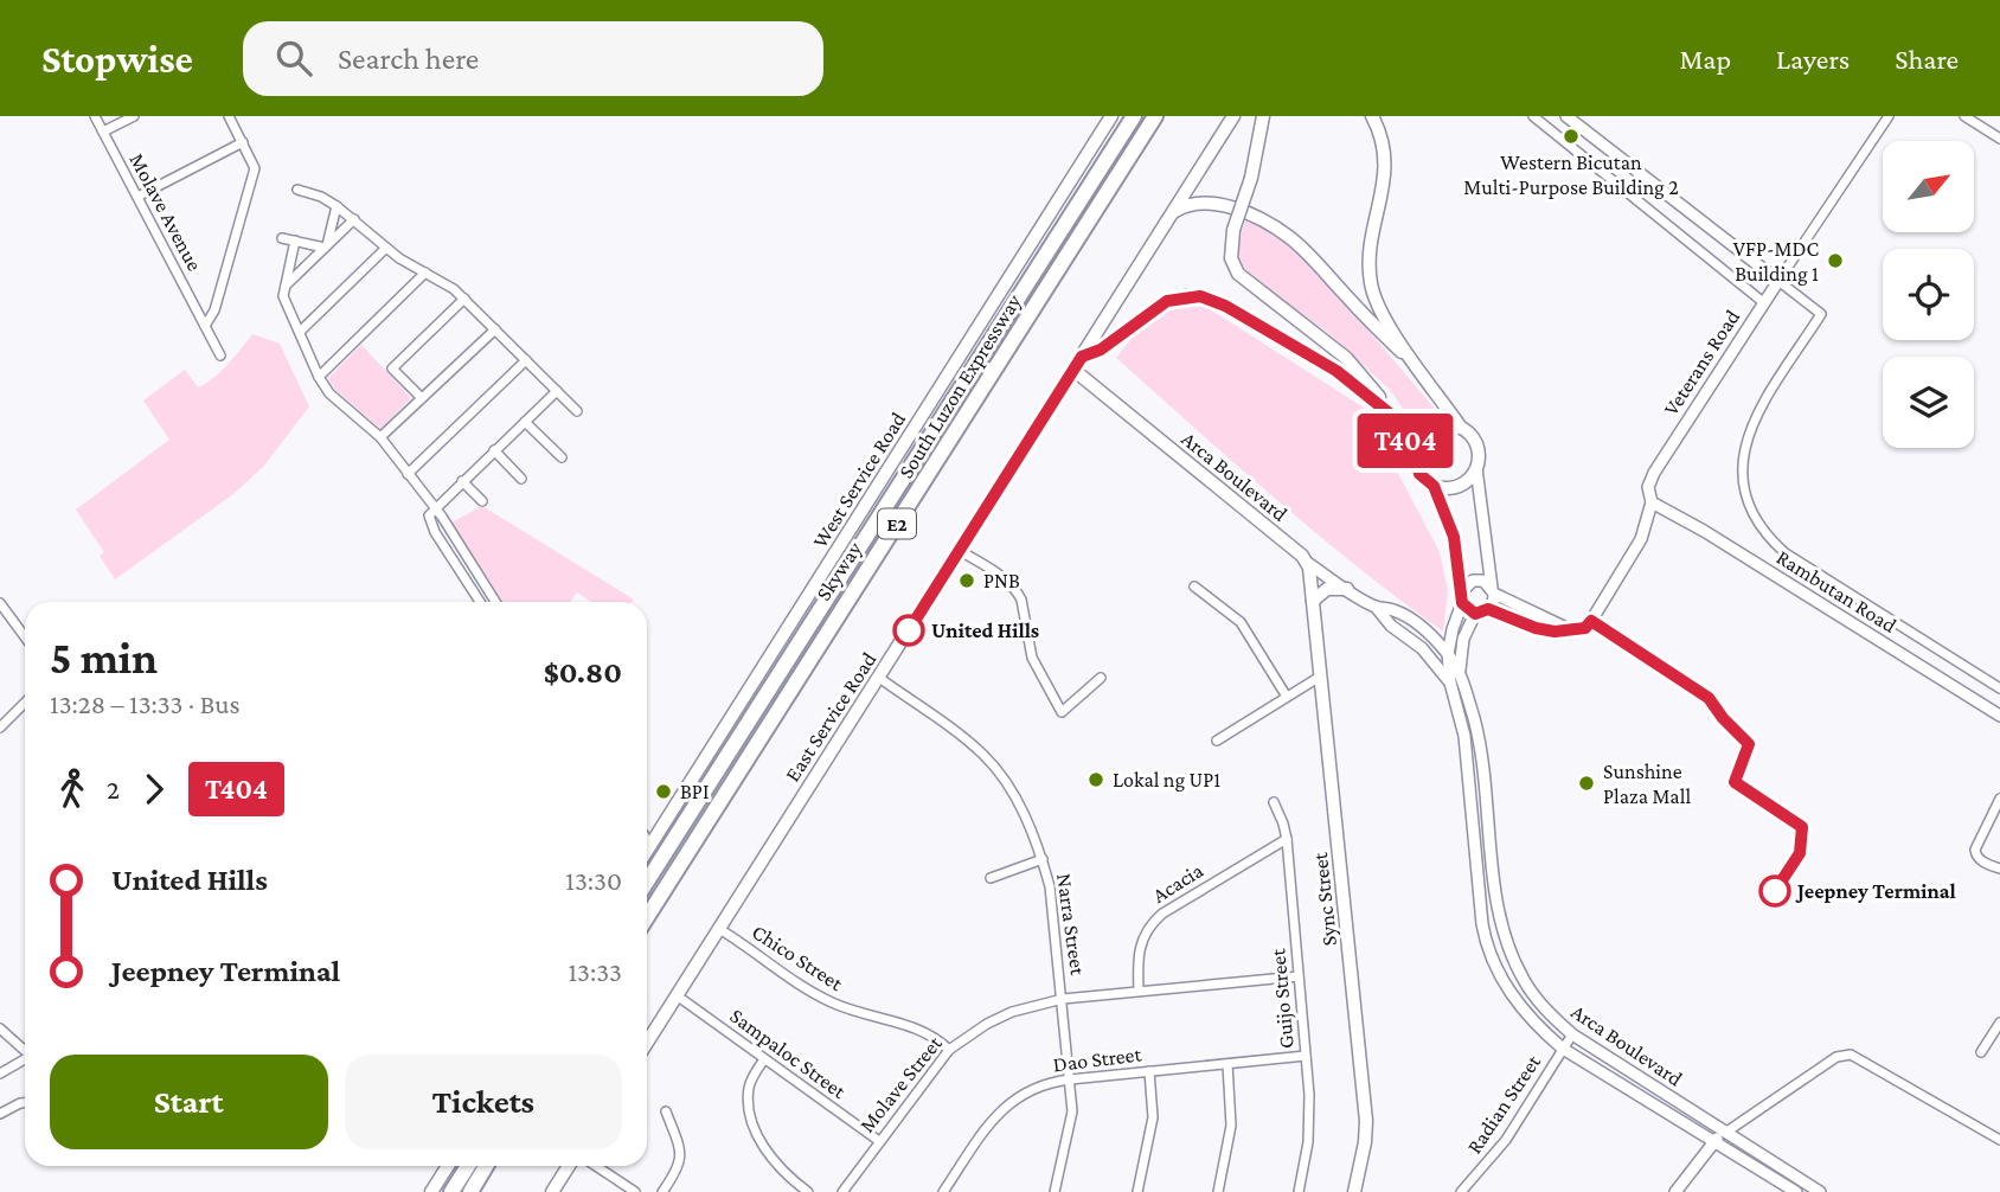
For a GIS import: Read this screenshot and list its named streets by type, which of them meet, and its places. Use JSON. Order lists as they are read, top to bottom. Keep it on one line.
{"streets":{"highway":["South Luzon Expressway","E2","Skyway"],"main road":["Arca Boulevard","West Service Road","East Service Road","Sync Street"],"street":["Molave Avenue","Veterans Road","Rambutan Road","Acacia","Narra Street","Chico Street","Guijo Street","Sampaloc Street","Dao Street","Molave Street","Radian Street"]},"crossings":[["Veterans Road","Rambutan Road"],["South Luzon Expressway","Skyway"],["Arca Boulevard","East Service Road"],["Arca Boulevard","Sync Street"],["Arca Boulevard","Radian Street"],["East Service Road","Narra Street"],["East Service Road","Chico Street"],["East Service Road","Sampaloc Street"],["Acacia","Guijo Street"],["Acacia","Molave Street"],["Narra Street","Dao Street"],["Narra Street","Molave Street"],["Chico Street","Molave Street"],["Guijo Street","Dao Street"],["Guijo Street","Molave Street"],["Sampaloc Street","Molave Street"]],"places":["Western Bicutan Multi-Purpose Building 2","VFP-MDC Building 1","PNB","United Hills","Lokal ng UP1","Sunshine Plaza Mall","BPI","Jeepney Terminal"],"lines":["bus line T404"],"north":"top right","page":{"header":"Stopwise","search":"Search here","nav":["Map","Layers","Share"],"on_map":"T404","heading":["5 min","13:28 – 13:33 · Bus","$0.80"],"legs":["2","T404"],"list":[{"name":"United Hills","value":"13:30"},{"name":"Jeepney Terminal","value":"13:33"}],"buttons":["Start","Tickets"]}}
